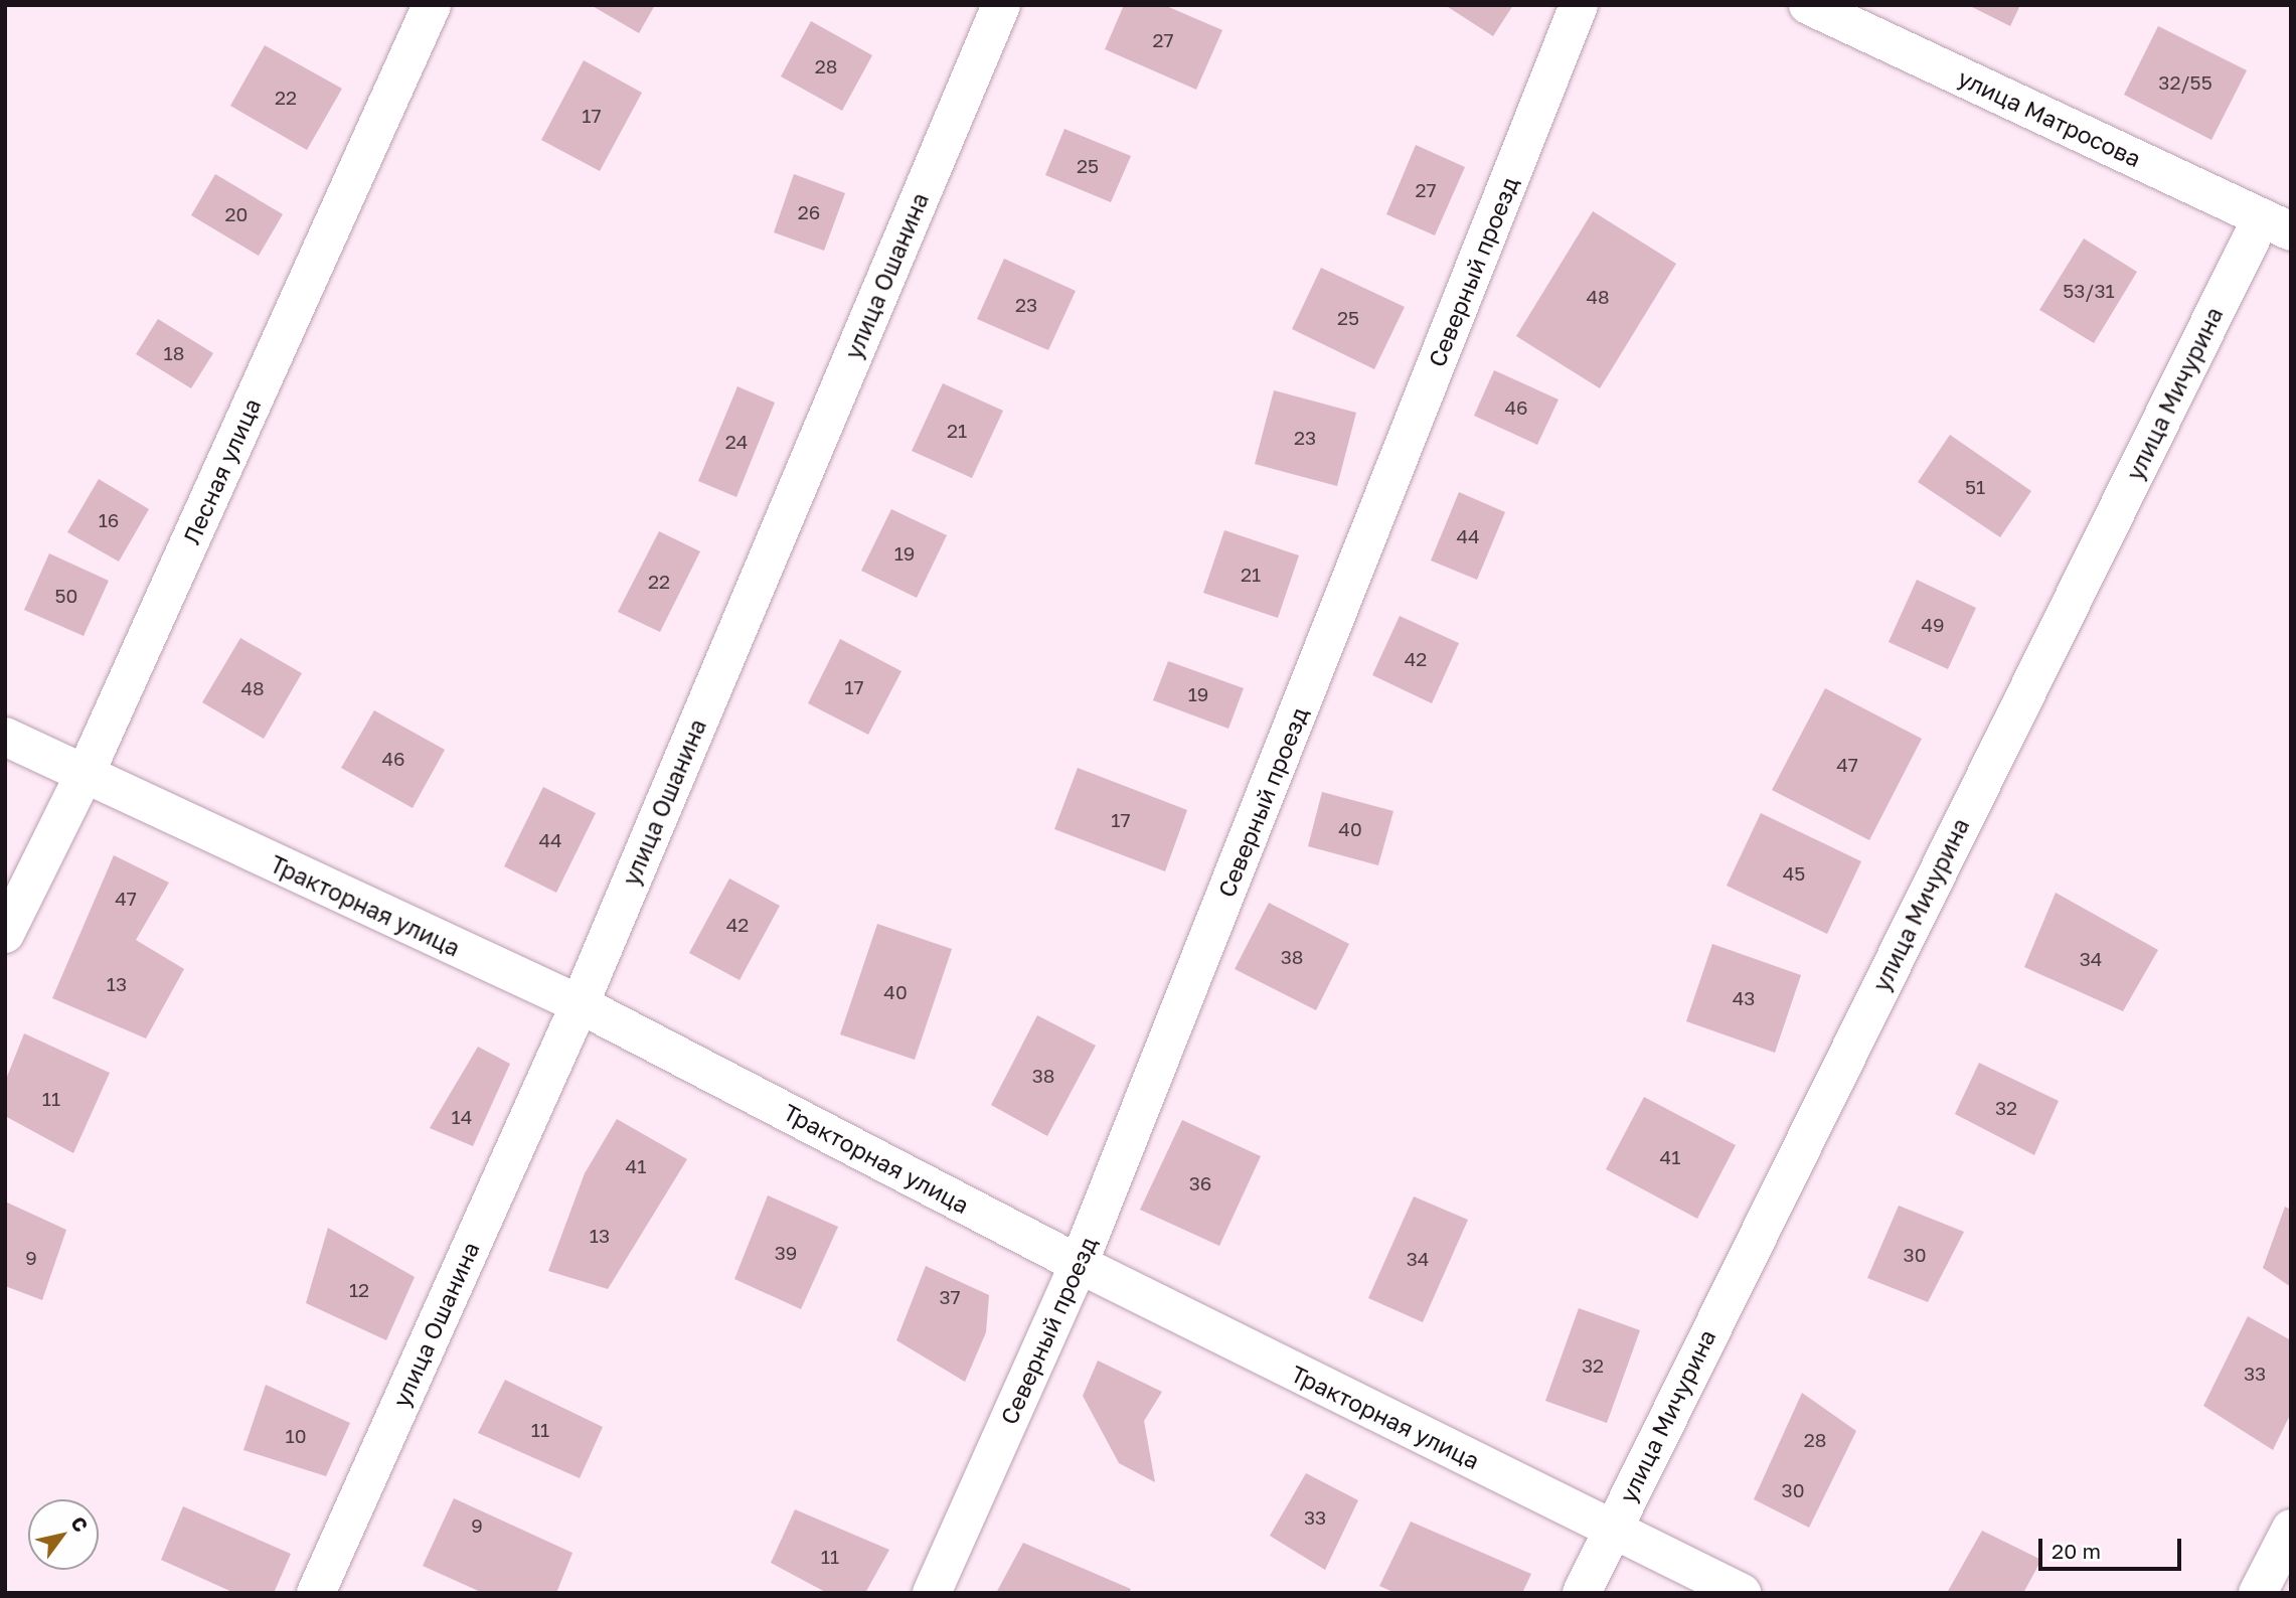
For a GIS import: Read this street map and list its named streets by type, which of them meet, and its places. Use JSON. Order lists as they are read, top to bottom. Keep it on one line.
{"streets":{"street":["улица Матросова","Северный проезд","улица Ошанина","улица Мичурина","Лесная улица","Тракторная улица"]},"crossings":[["улица Матросова","улица Мичурина"],["Северный проезд","Тракторная улица"],["улица Ошанина","Тракторная улица"],["улица Мичурина","Тракторная улица"],["Лесная улица","Тракторная улица"]],"house_numbers":["27","28","32/55","22","17","25","27","26","20","53/31","48","23","25","18","46","21","23","24","51","16","44","19","21","22","50","49","42","17","48","19","46","47","17","40","44","45","47","42","38","34","13","40","43","38","11","32","14","41","41","36","13","39","30","9","34","12","37","32","33","11","10","28","30","33","9","11"],"scale_bar":"20 m","north":"top right"}
